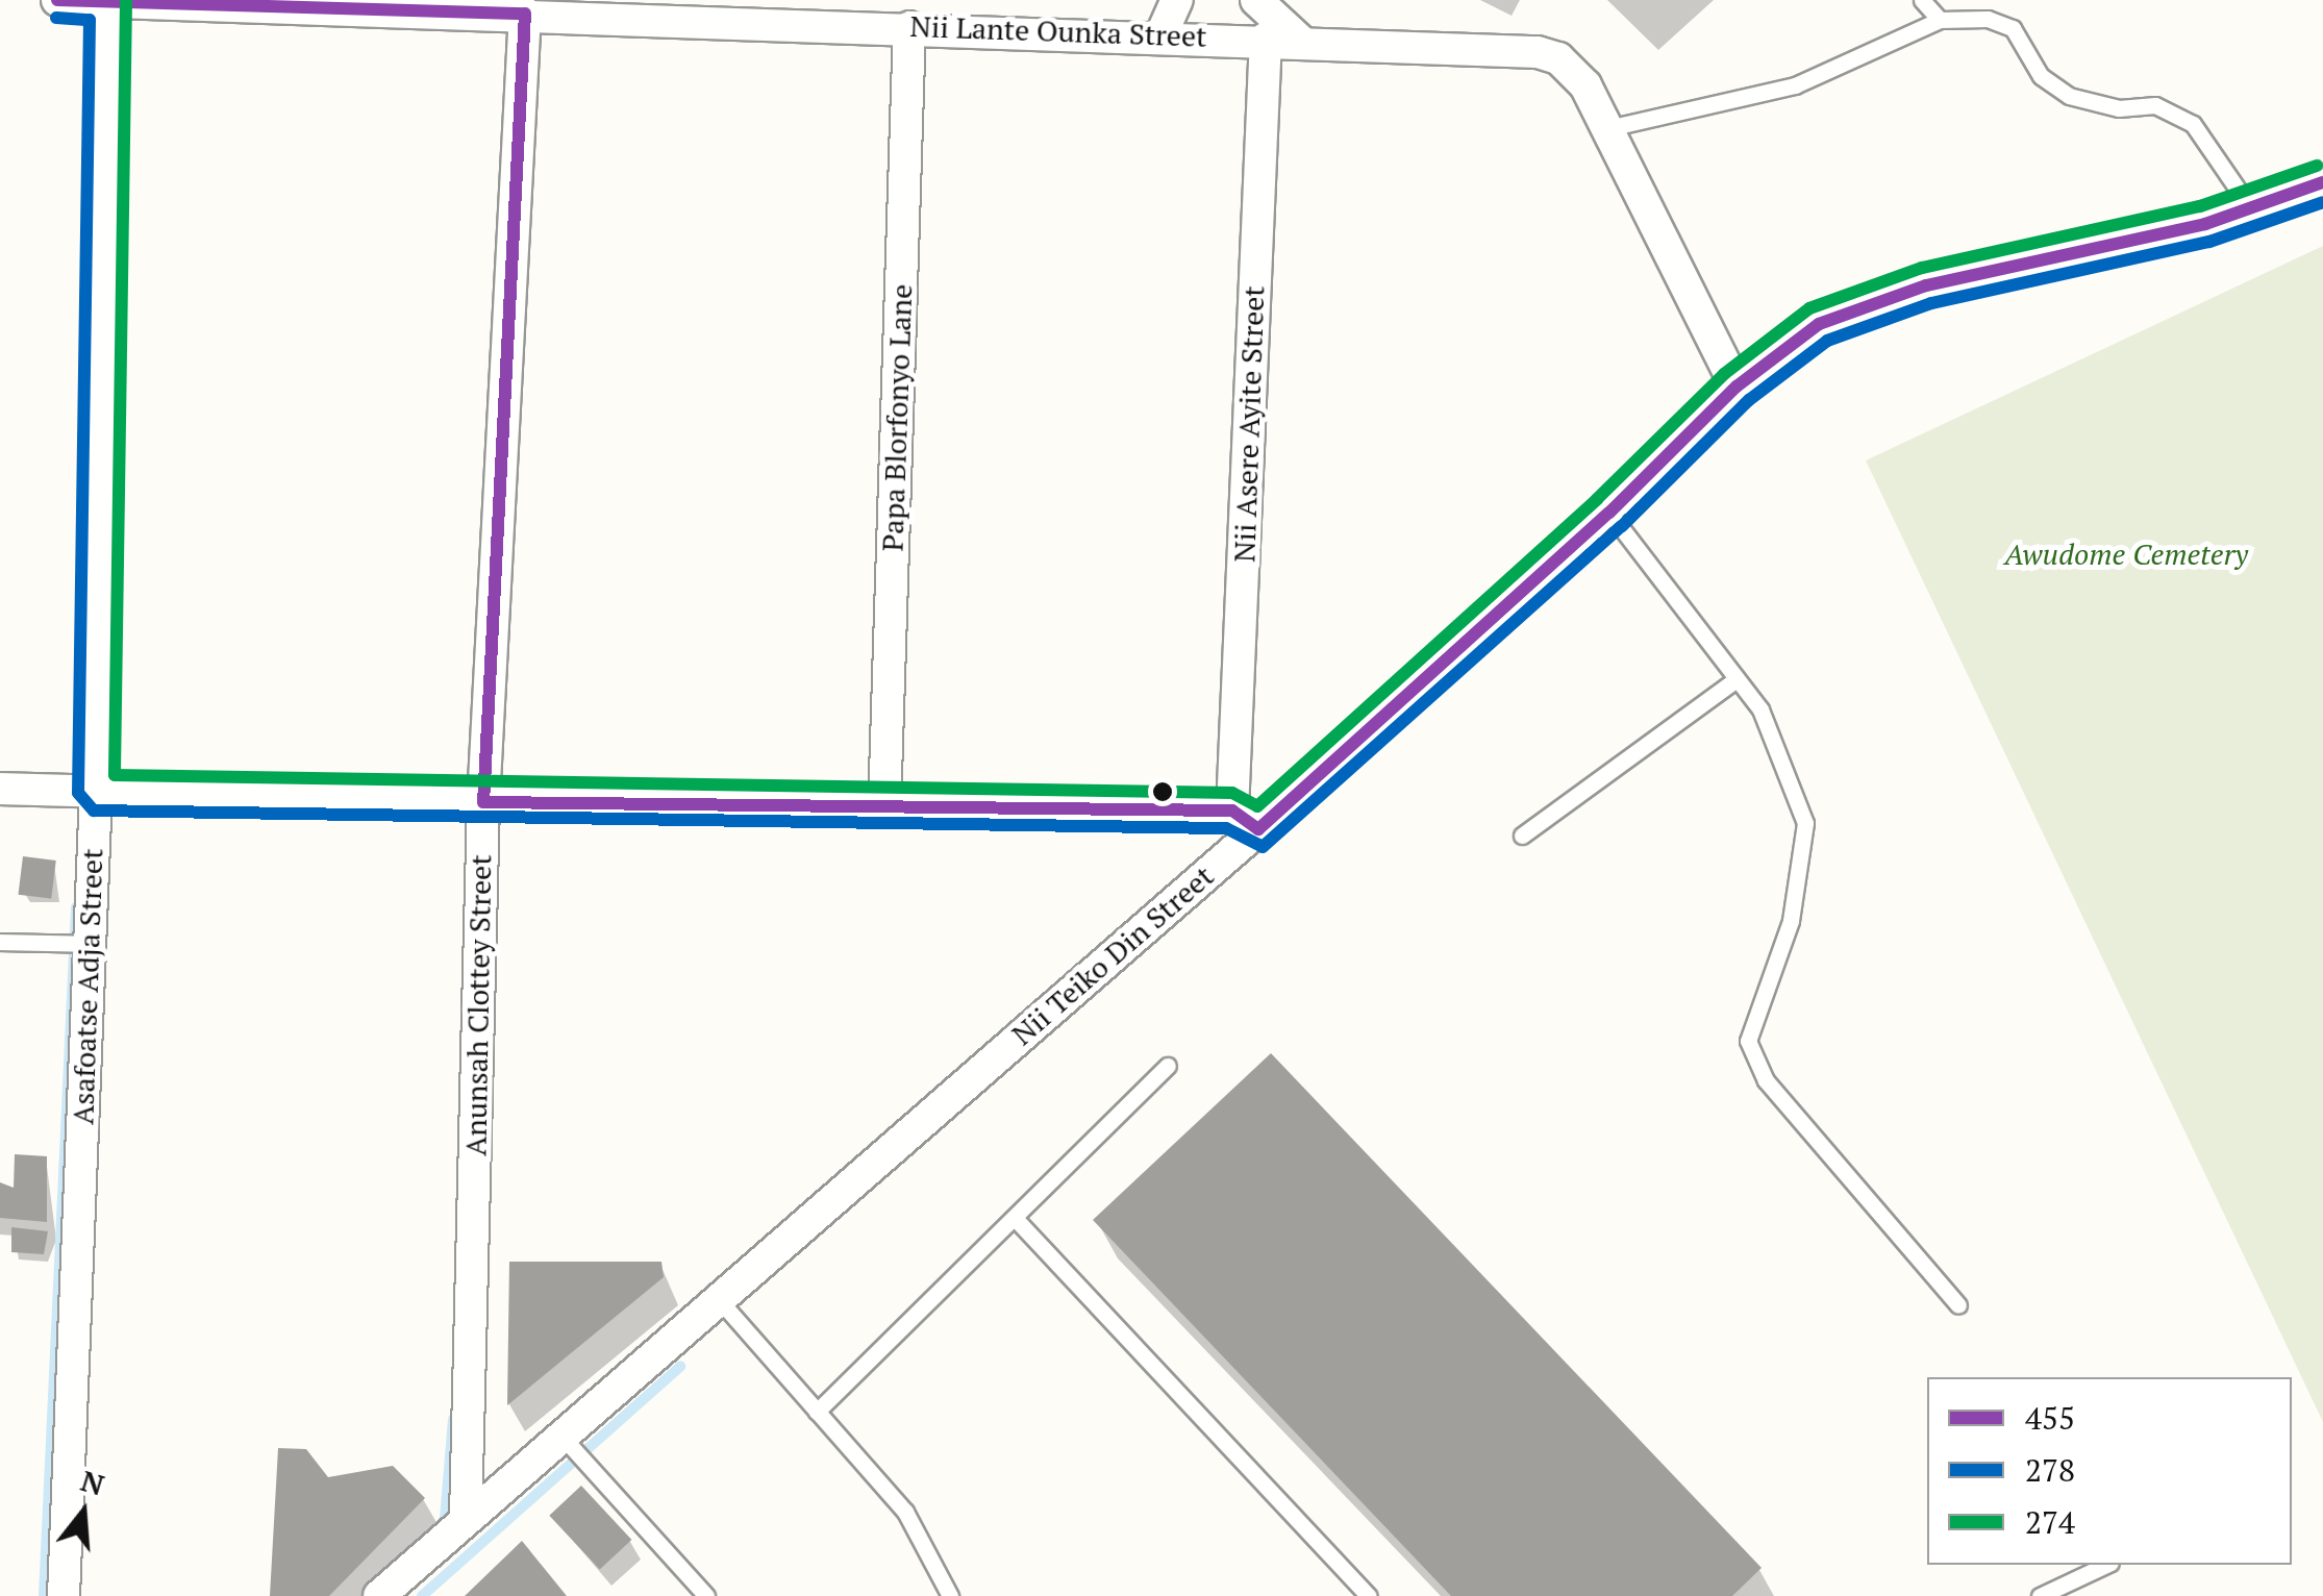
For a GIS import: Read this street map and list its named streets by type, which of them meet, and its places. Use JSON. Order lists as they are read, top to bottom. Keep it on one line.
{"streets":{"street":["Nii Lante Ounka Street","Papa Blorfonyo Lane","Nii Asere Ayite Street","Nii Teiko Din Street","Asafoatse Adja Street","Anunsah Clottey Street"]},"crossings":[["Nii Lante Ounka Street","Papa Blorfonyo Lane"],["Nii Lante Ounka Street","Nii Asere Ayite Street"],["Nii Lante Ounka Street","Nii Teiko Din Street"],["Nii Lante Ounka Street","Asafoatse Adja Street"],["Nii Lante Ounka Street","Anunsah Clottey Street"],["Nii Teiko Din Street","Anunsah Clottey Street"]],"parks":["Awudome Cemetery"],"lines":["transit line 455","transit line 274","transit line 278"],"legend":["455","278","274"],"north":"top"}
